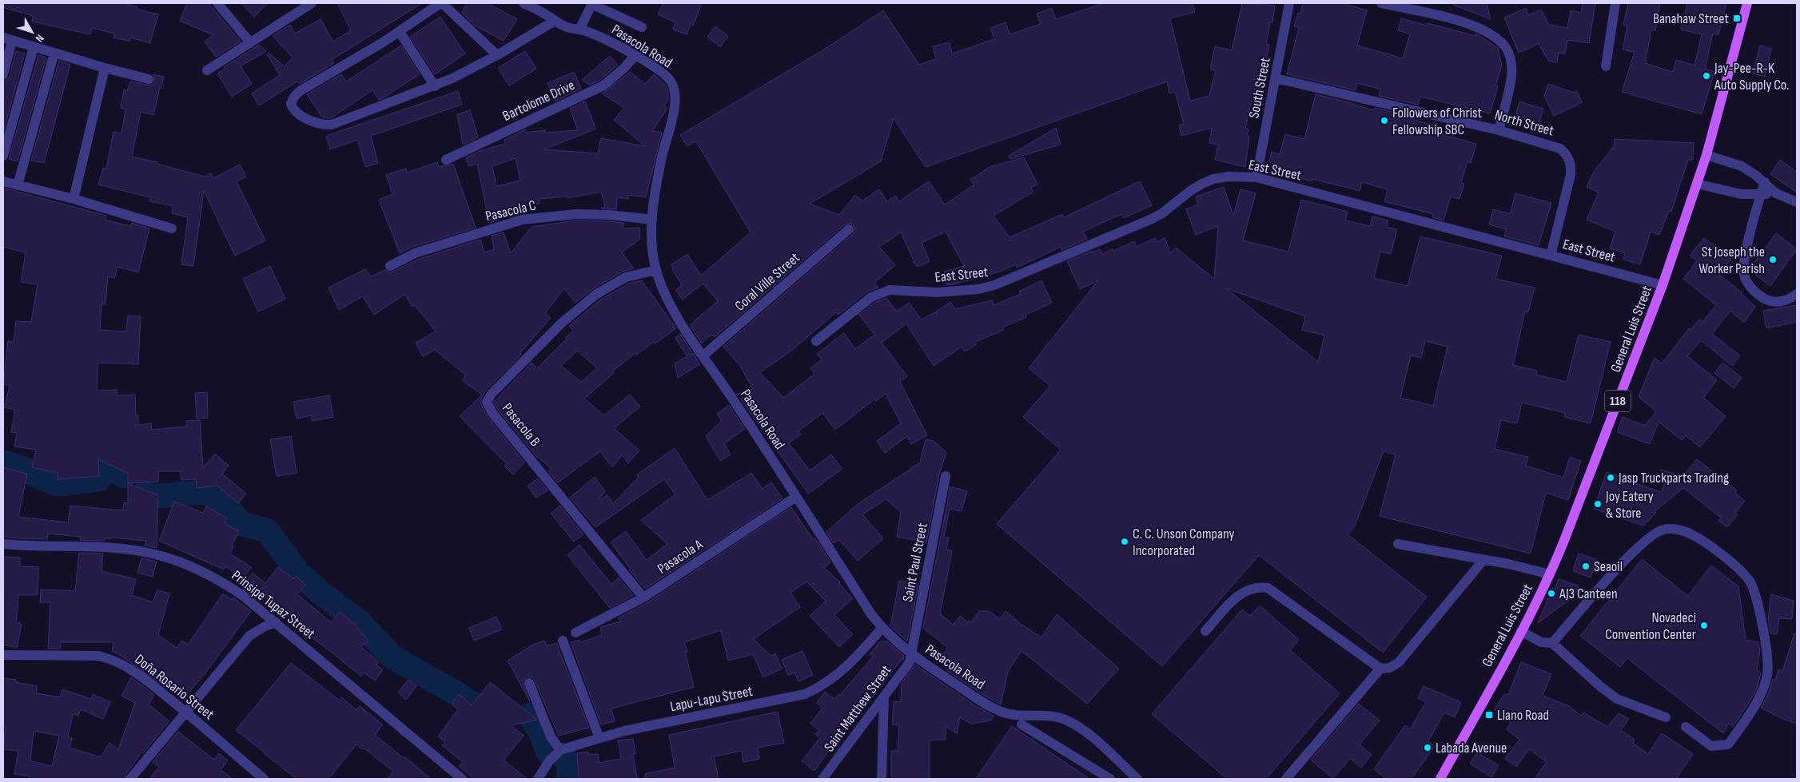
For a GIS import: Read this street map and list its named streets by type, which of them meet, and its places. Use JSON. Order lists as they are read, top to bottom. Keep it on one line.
{"streets":{"main road":["General Luis Street","118"],"street":["Pasacola Road","South Street","Bartolome Drive","North Street","East Street","Pasacola C","Coral Ville Street","Pasacola B","Pasacola A","Saint Paul Street","Prinsipe Tupaz Street","Doña Rosario Street","Lapu-Lapu Street","Saint Matthew Street"]},"crossings":[["Pasacola Road","Bartolome Drive"],["Pasacola Road","Pasacola C"],["Pasacola Road","Coral Ville Street"],["Pasacola Road","Pasacola B"],["Pasacola Road","Pasacola A"],["Pasacola Road","Saint Paul Street"],["Pasacola Road","Lapu-Lapu Street"],["Pasacola Road","Saint Matthew Street"],["South Street","North Street"],["South Street","East Street"],["North Street","East Street"],["East Street","General Luis Street"],["Pasacola B","Pasacola A"],["Saint Paul Street","Saint Matthew Street"]],"places":{"transit":["Banahaw Street","Llano Road"],"other":["Jay-Pee-R-K Auto Supply Co.","Followers of Christ Fellowship SBC","St Joseph the Worker Parish","Jasp Truckparts Trading","Joy Eatery & Store","C. C. Unson Company Incorporated","Seaoil","AJ3 Canteen","Novadeci Convention Center","Labada Avenue"]},"north":"bottom right"}
